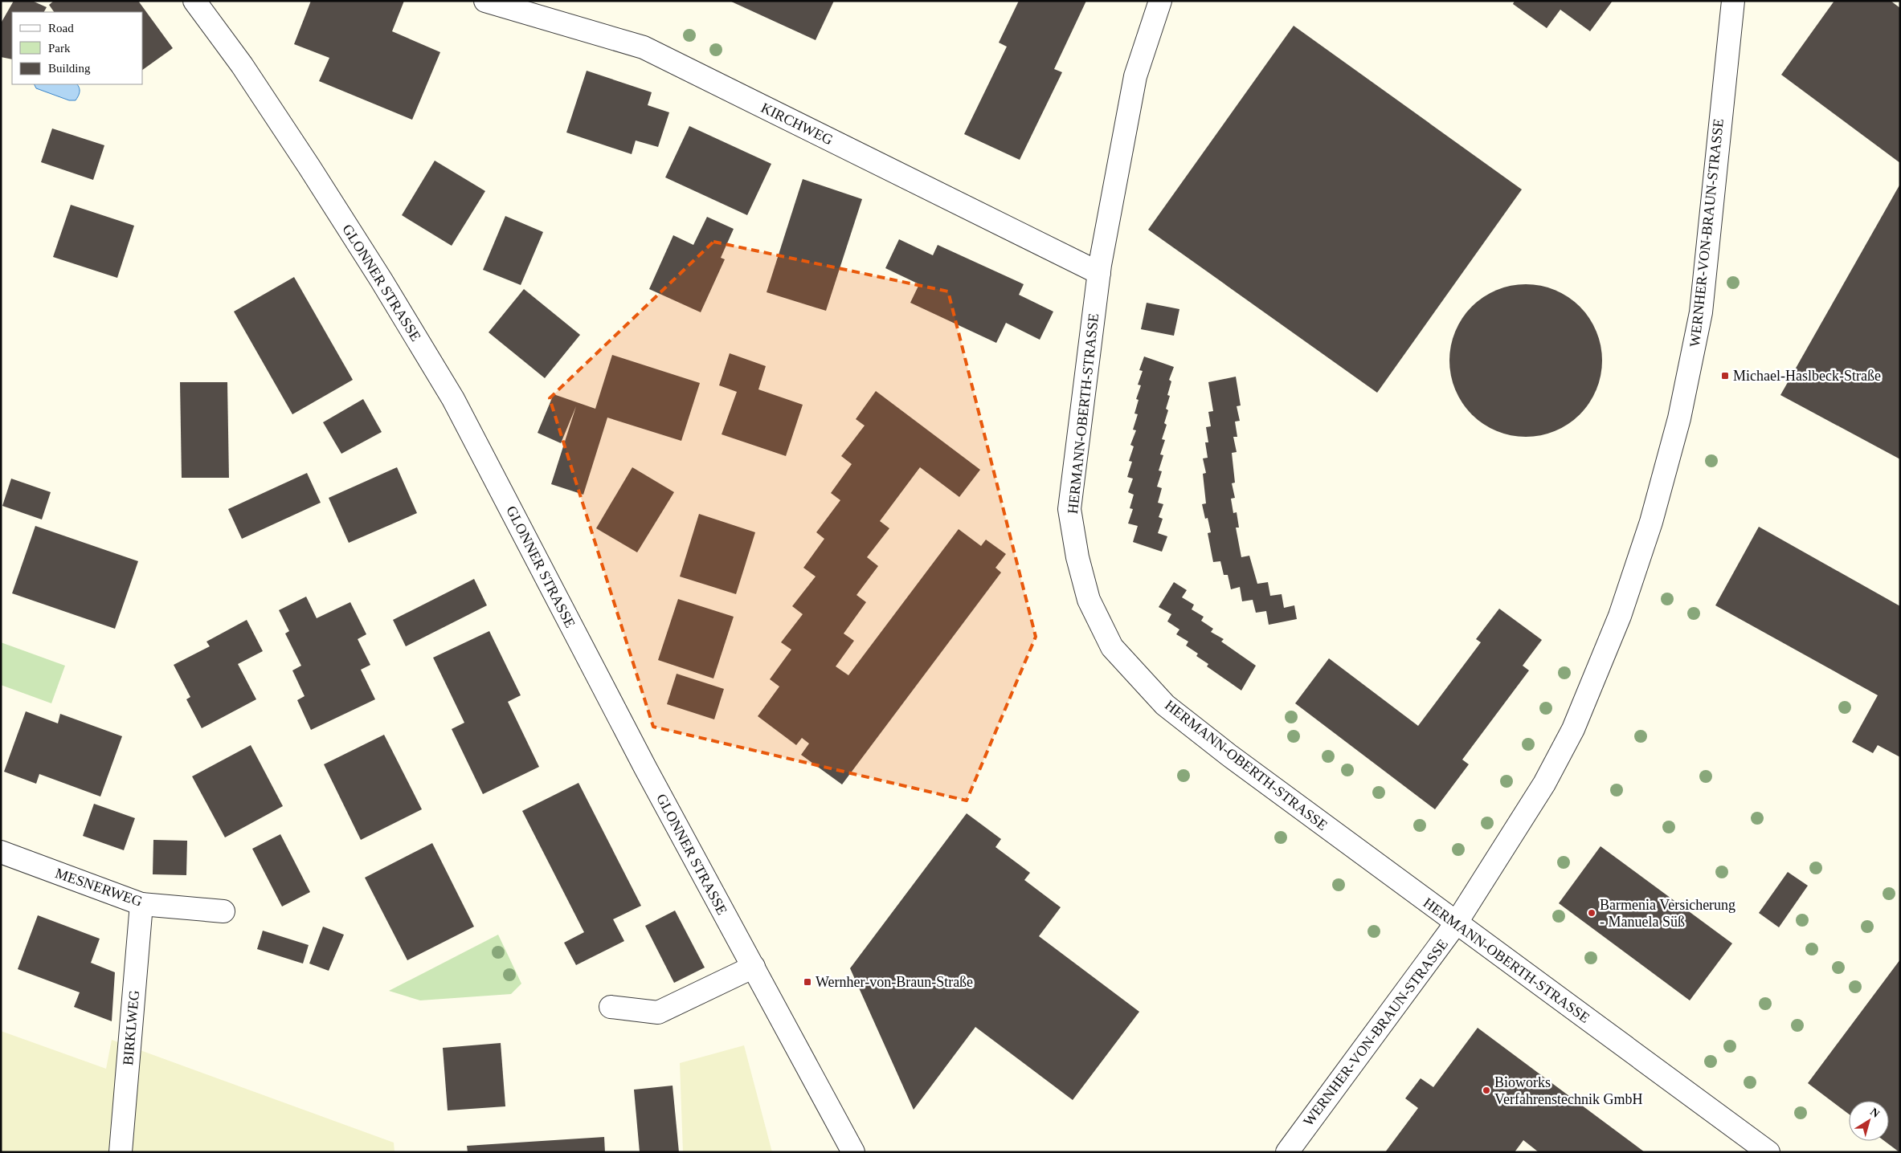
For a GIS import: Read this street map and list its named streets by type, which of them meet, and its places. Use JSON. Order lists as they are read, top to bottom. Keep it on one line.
{"streets":{"street":["KIRCHWEG","WERNHER-VON-BRAUN-STRASSE","GLONNER STRASSE","HERMANN-OBERTH-STRASSE","MESNERWEG","BIRKLWEG"]},"crossings":[["KIRCHWEG","HERMANN-OBERTH-STRASSE"],["WERNHER-VON-BRAUN-STRASSE","HERMANN-OBERTH-STRASSE"],["MESNERWEG","BIRKLWEG"]],"places":{"transit":["Michael-Haslbeck-Straße","Wernher-von-Braun-Straße"],"other":["Barmenia Versicherung - Manuela Süß","Bioworks Verfahrenstechnik GmbH"]},"legend":["Road","Park","Building"],"north":"top right"}
